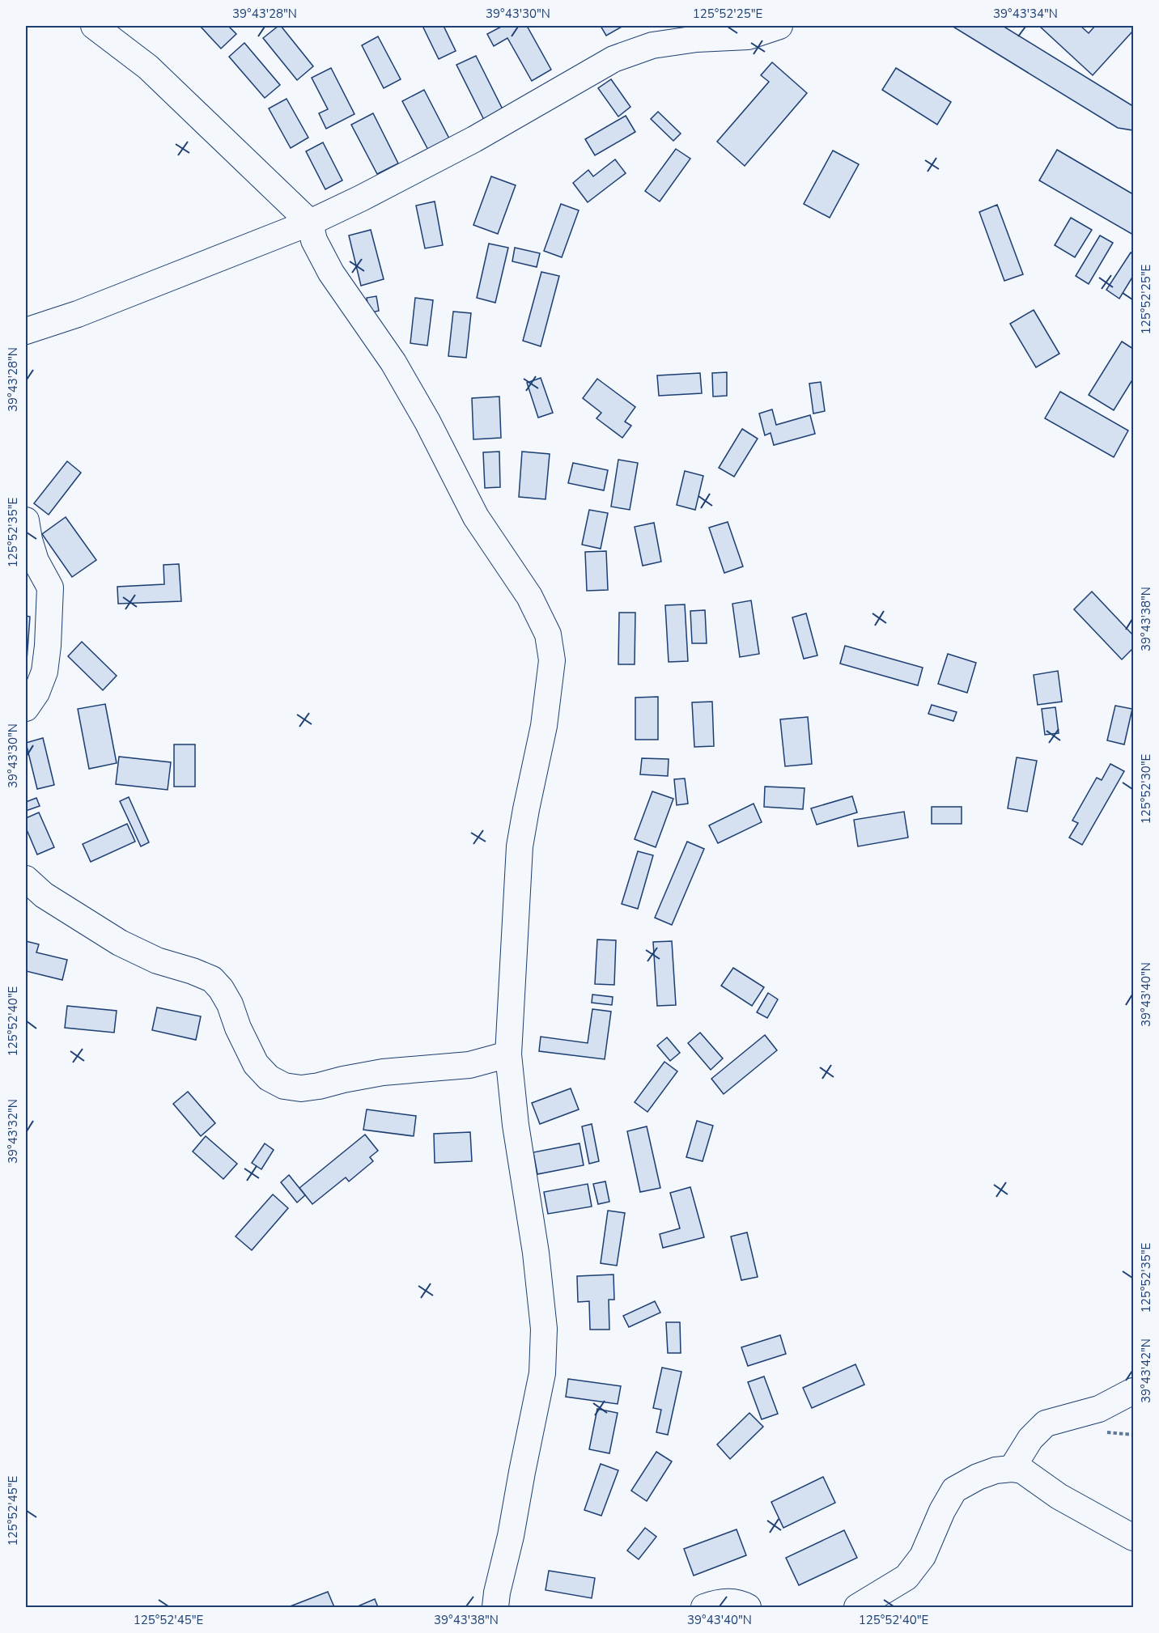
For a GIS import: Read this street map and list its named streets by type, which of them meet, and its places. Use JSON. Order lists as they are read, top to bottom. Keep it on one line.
{"coordinates":["39°43'28\"N","39°43'30\"N","125°52'25\"E","39°43'34\"N","125°52'35\"E","39°43'38\"N","125°52'30\"E","39°43'40\"N","125°52'40\"E","39°43'32\"N","39°43'42\"N","125°52'45\"E"]}
